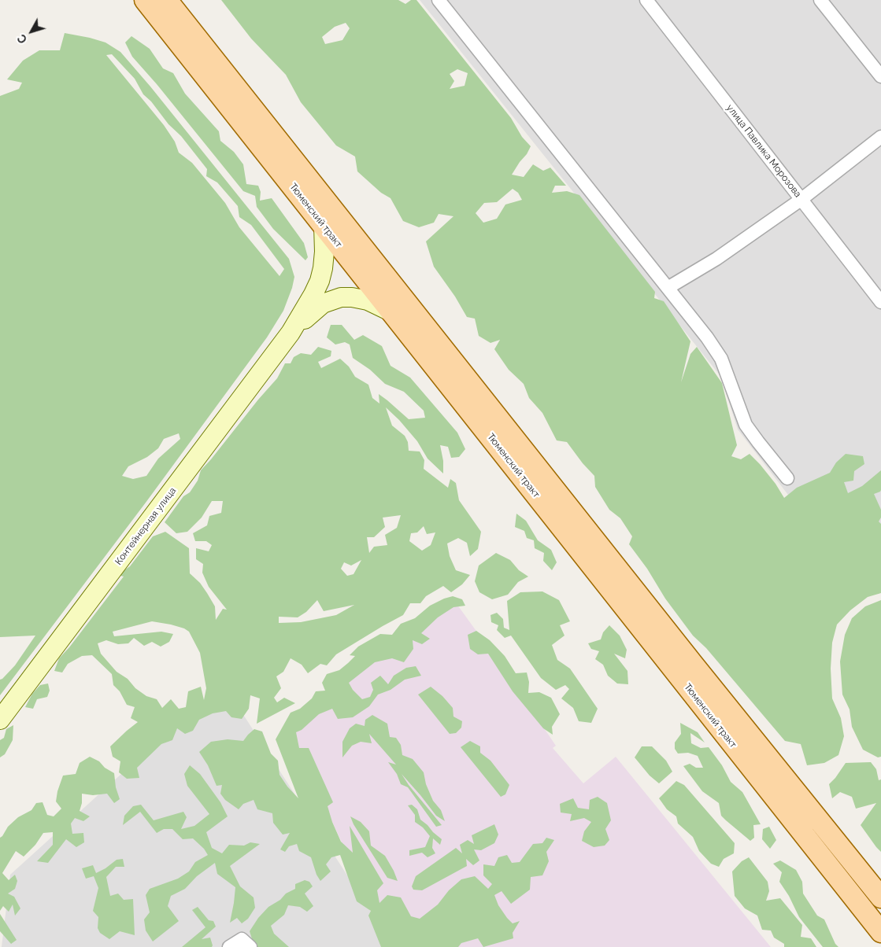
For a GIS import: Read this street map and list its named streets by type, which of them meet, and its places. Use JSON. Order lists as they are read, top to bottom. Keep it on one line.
{"streets":{"main road":["Тюменский тракт"],"street":["улица Павлика Морозова","Контейнерная улица"]},"crossings":[["Тюменский тракт","Контейнерная улица"]],"north":"bottom left"}
